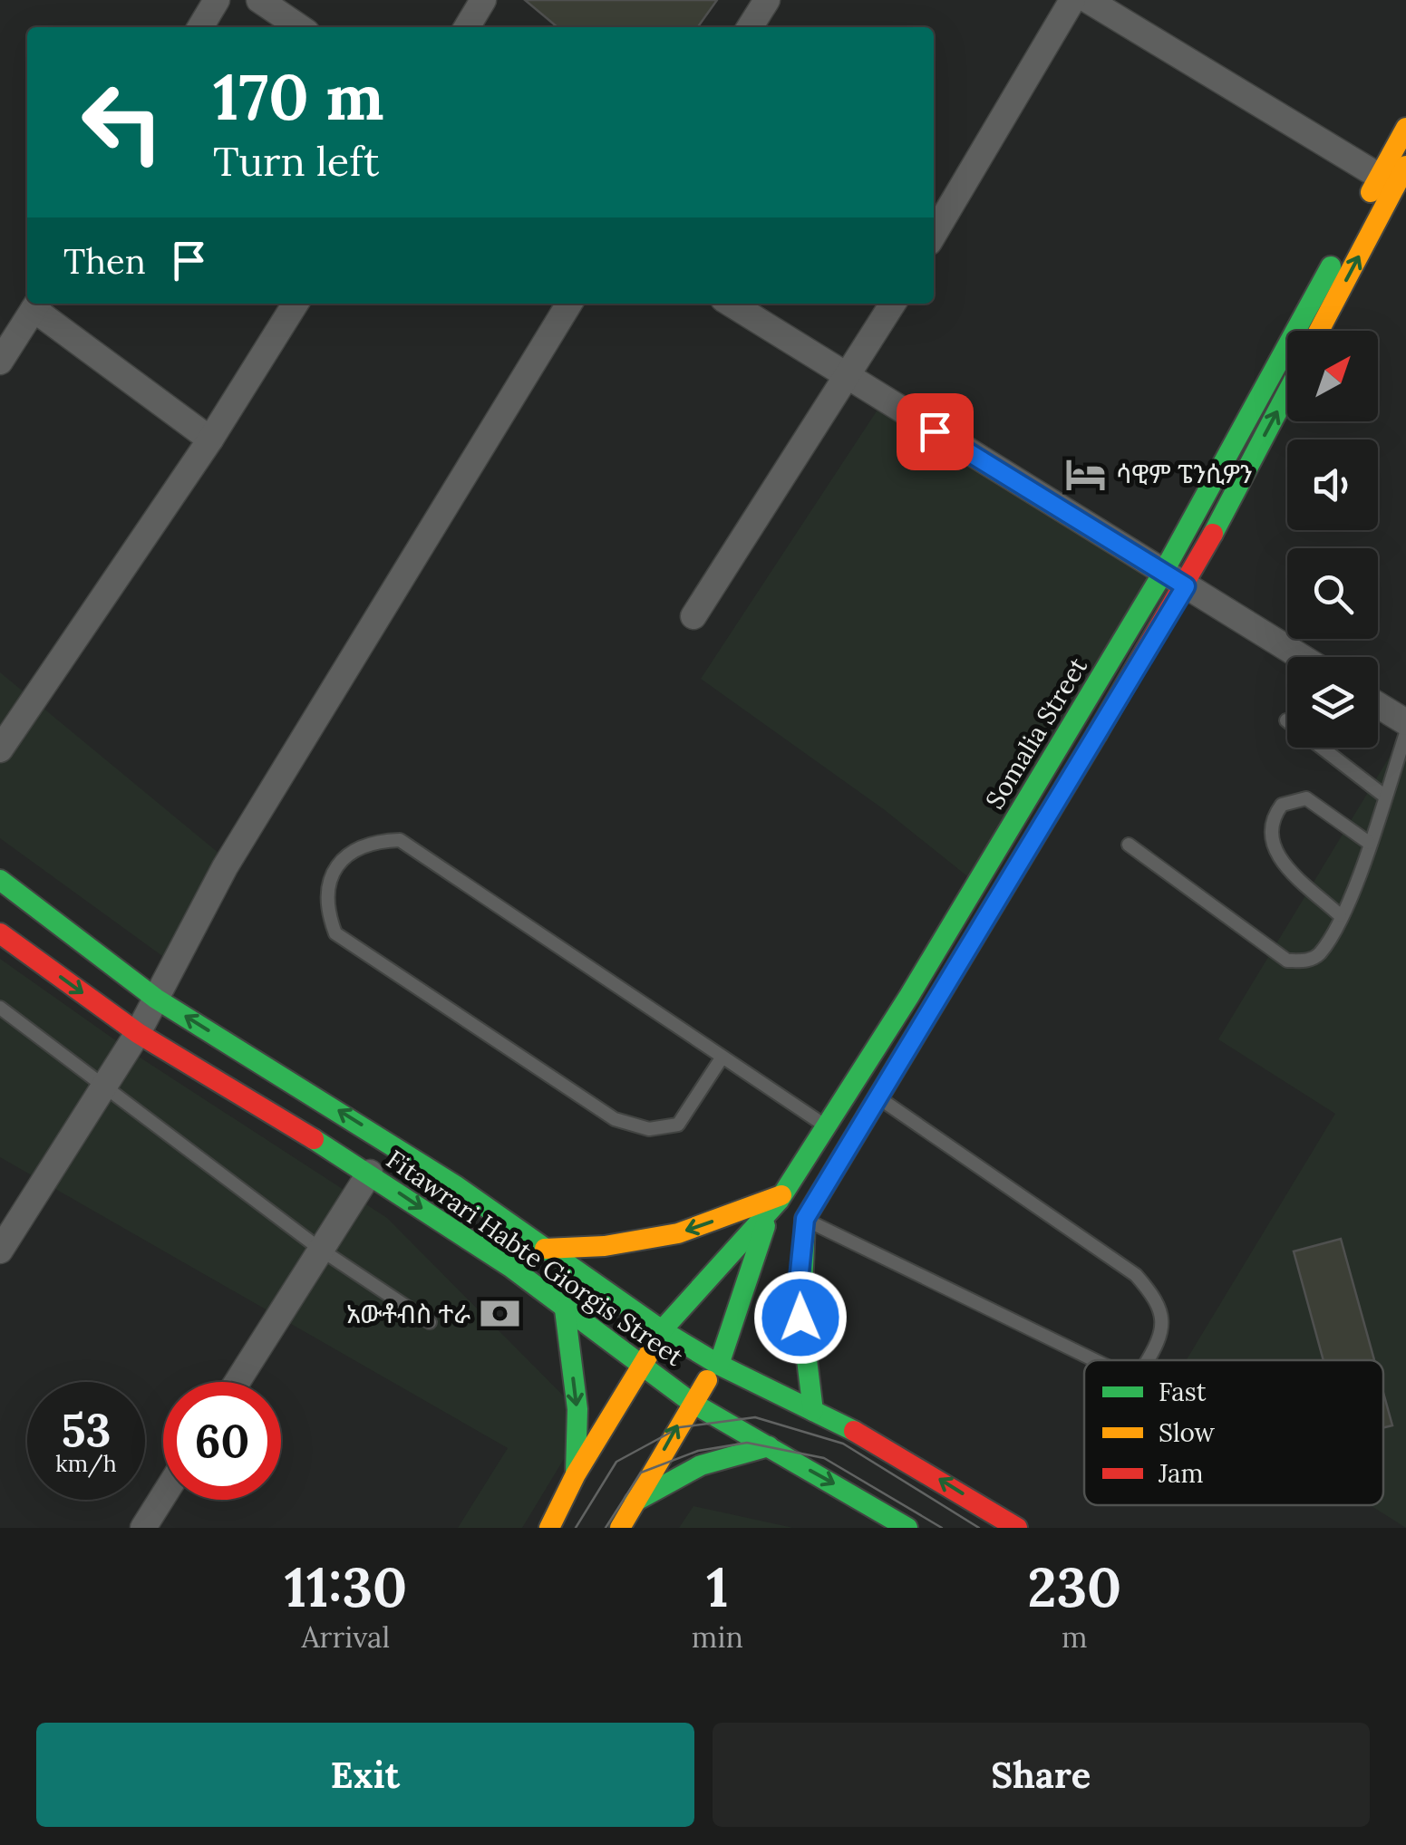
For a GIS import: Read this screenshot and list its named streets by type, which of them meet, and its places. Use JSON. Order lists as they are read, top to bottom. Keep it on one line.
{"streets":{"main road":["Somalia Street","Fitawrari Habte Giorgis Street"]},"crossings":[["Somalia Street","Fitawrari Habte Giorgis Street"]],"places":{"hotel":["ሳዊም ፔንሲዎን"],"bank":["አውቶብስ ተራ"]},"legend":["Fast","Slow","Jam"],"north":"top right","page":{"turn":["170 m","Turn left"],"then":"Then","speed":"53 km/h","limit":"60","eta":["11:30","Arrival","1","min","230","m"],"buttons":["Exit","Share"]}}
